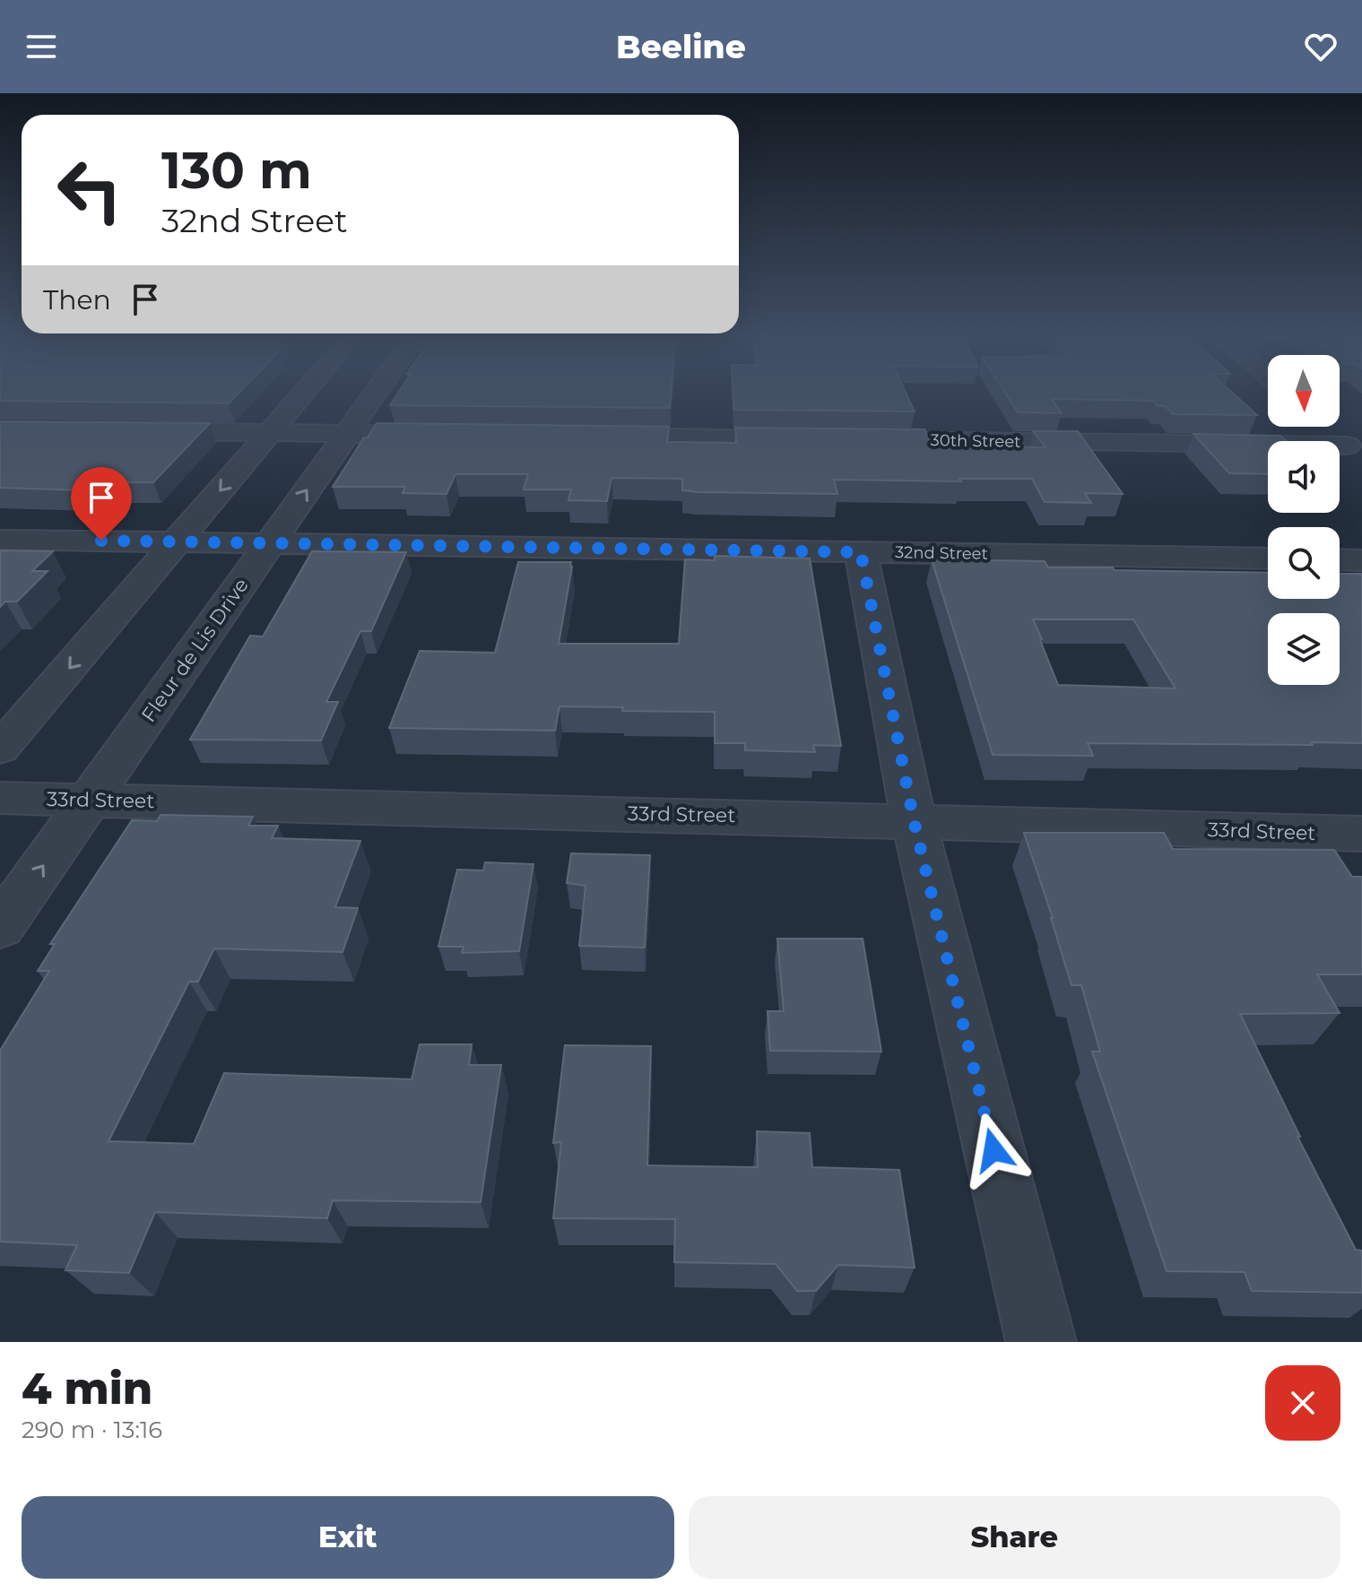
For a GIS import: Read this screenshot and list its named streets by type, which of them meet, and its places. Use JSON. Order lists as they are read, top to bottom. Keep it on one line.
{"streets":{"street":["30th Street","32nd Street","Fleur de Lis Drive","33rd Street"]},"crossings":[["32nd Street","Fleur de Lis Drive"],["Fleur de Lis Drive","33rd Street"]],"north":"bottom","page":{"header":"Beeline","turn":["130 m","32nd Street"],"then":"Then","heading":["4 min","290 m · 13:16"],"buttons":["Exit","Share"]}}
